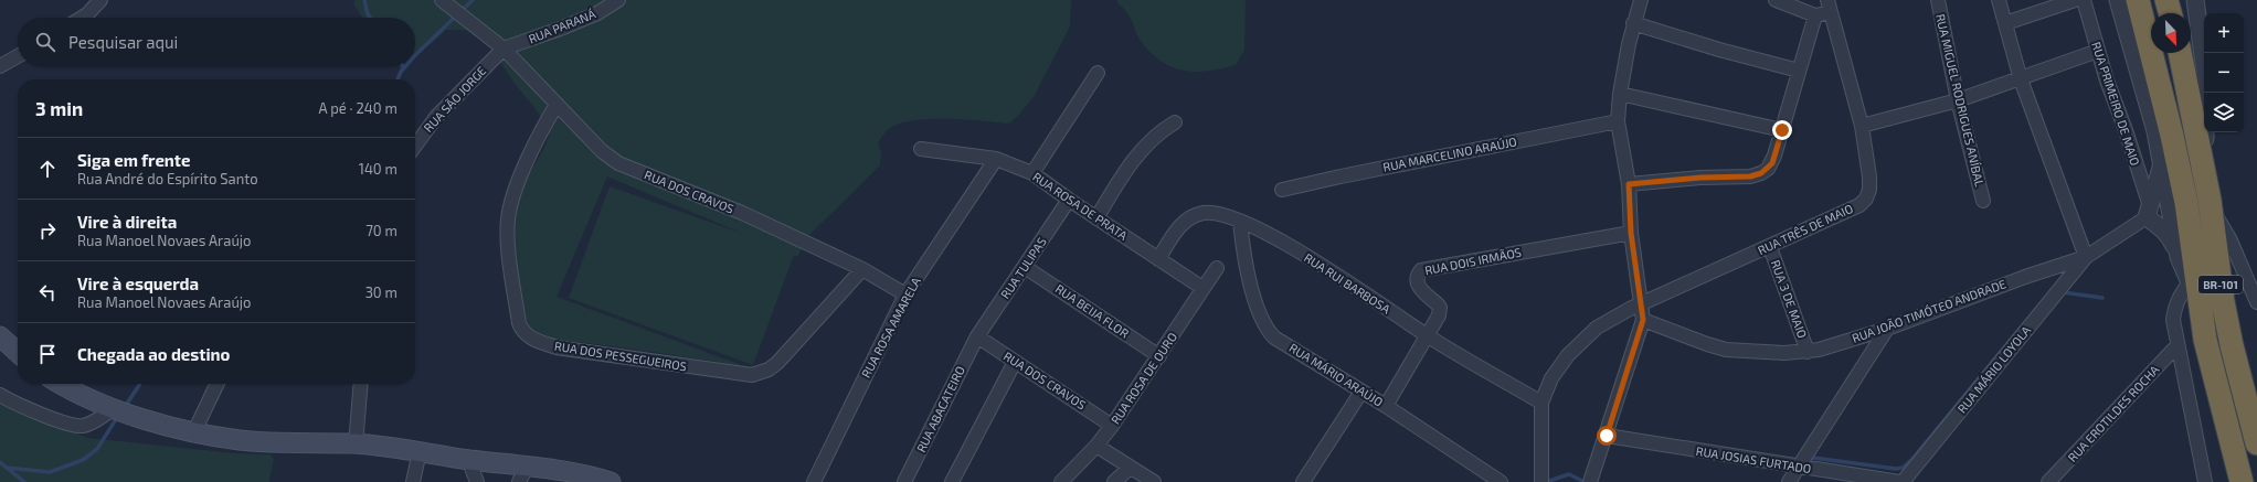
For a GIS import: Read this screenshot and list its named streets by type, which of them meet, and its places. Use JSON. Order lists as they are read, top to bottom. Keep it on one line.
{"streets":{"highway":["BR-101"],"street":["RUA PARANÁ","RUA SÃO JORGE","RUA MIGUEL RODRIGUES ANÍBAL","RUA PRIMEIRO DE MAIO","RUA MARCELINO ARAÚJO","RUA DOS CRAVOS","RUA ROSA DE PRATA","RUA TRÊS DE MAIO","RUA DOIS IRMÃOS","RUA TULIPAS","RUA RUI BARBOSA","RUA 3 DE MAIO","RUA BEIJA FLOR","RUA JOÃO TIMÓTEO ANDRADE","RUA ROSA AMARELA","RUA DOS PESSEGUEIROS","RUA MÁRIO LOYOLA","RUA MÁRIO ARAÚJO","RUA ROSA DE OURO","RUA ABACATEIRO","RUA EROTILDES ROCHA","RUA JOSIAS FURTADO"]},"crossings":[["RUA PARANÁ","RUA SÃO JORGE"],["RUA PARANÁ","RUA DOS CRAVOS"],["RUA SÃO JORGE","RUA DOS CRAVOS"],["RUA DOS CRAVOS","RUA TULIPAS"],["RUA DOS CRAVOS","RUA ROSA AMARELA"],["RUA DOS CRAVOS","RUA DOS PESSEGUEIROS"],["RUA DOS CRAVOS","RUA ROSA DE OURO"],["RUA DOS CRAVOS","RUA ABACATEIRO"],["RUA ROSA DE PRATA","RUA TULIPAS"],["RUA ROSA DE PRATA","RUA RUI BARBOSA"],["RUA ROSA DE PRATA","RUA ROSA AMARELA"],["RUA ROSA DE PRATA","RUA ROSA DE OURO"],["RUA TRÊS DE MAIO","RUA RUI BARBOSA"],["RUA TRÊS DE MAIO","RUA 3 DE MAIO"],["RUA DOIS IRMÃOS","RUA RUI BARBOSA"],["RUA DOIS IRMÃOS","RUA MÁRIO ARAÚJO"],["RUA TULIPAS","RUA BEIJA FLOR"],["RUA TULIPAS","RUA ABACATEIRO"],["RUA RUI BARBOSA","RUA MÁRIO ARAÚJO"],["RUA 3 DE MAIO","RUA JOÃO TIMÓTEO ANDRADE"],["RUA BEIJA FLOR","RUA ROSA DE OURO"],["RUA JOÃO TIMÓTEO ANDRADE","RUA MÁRIO LOYOLA"],["RUA MÁRIO LOYOLA","RUA JOSIAS FURTADO"]],"north":"bottom right","page":{"map_buttons":["+","−"],"search":"Pesquisar aqui","heading":["3 min","A pé · 240 m"],"list":[["Siga em frente","Rua André do Espírito Santo","140 m"],["Vire à direita","Rua Manoel Novaes Araújo","70 m"],["Vire à esquerda","Rua Manoel Novaes Araújo","30 m"],"Chegada ao destino"]}}
